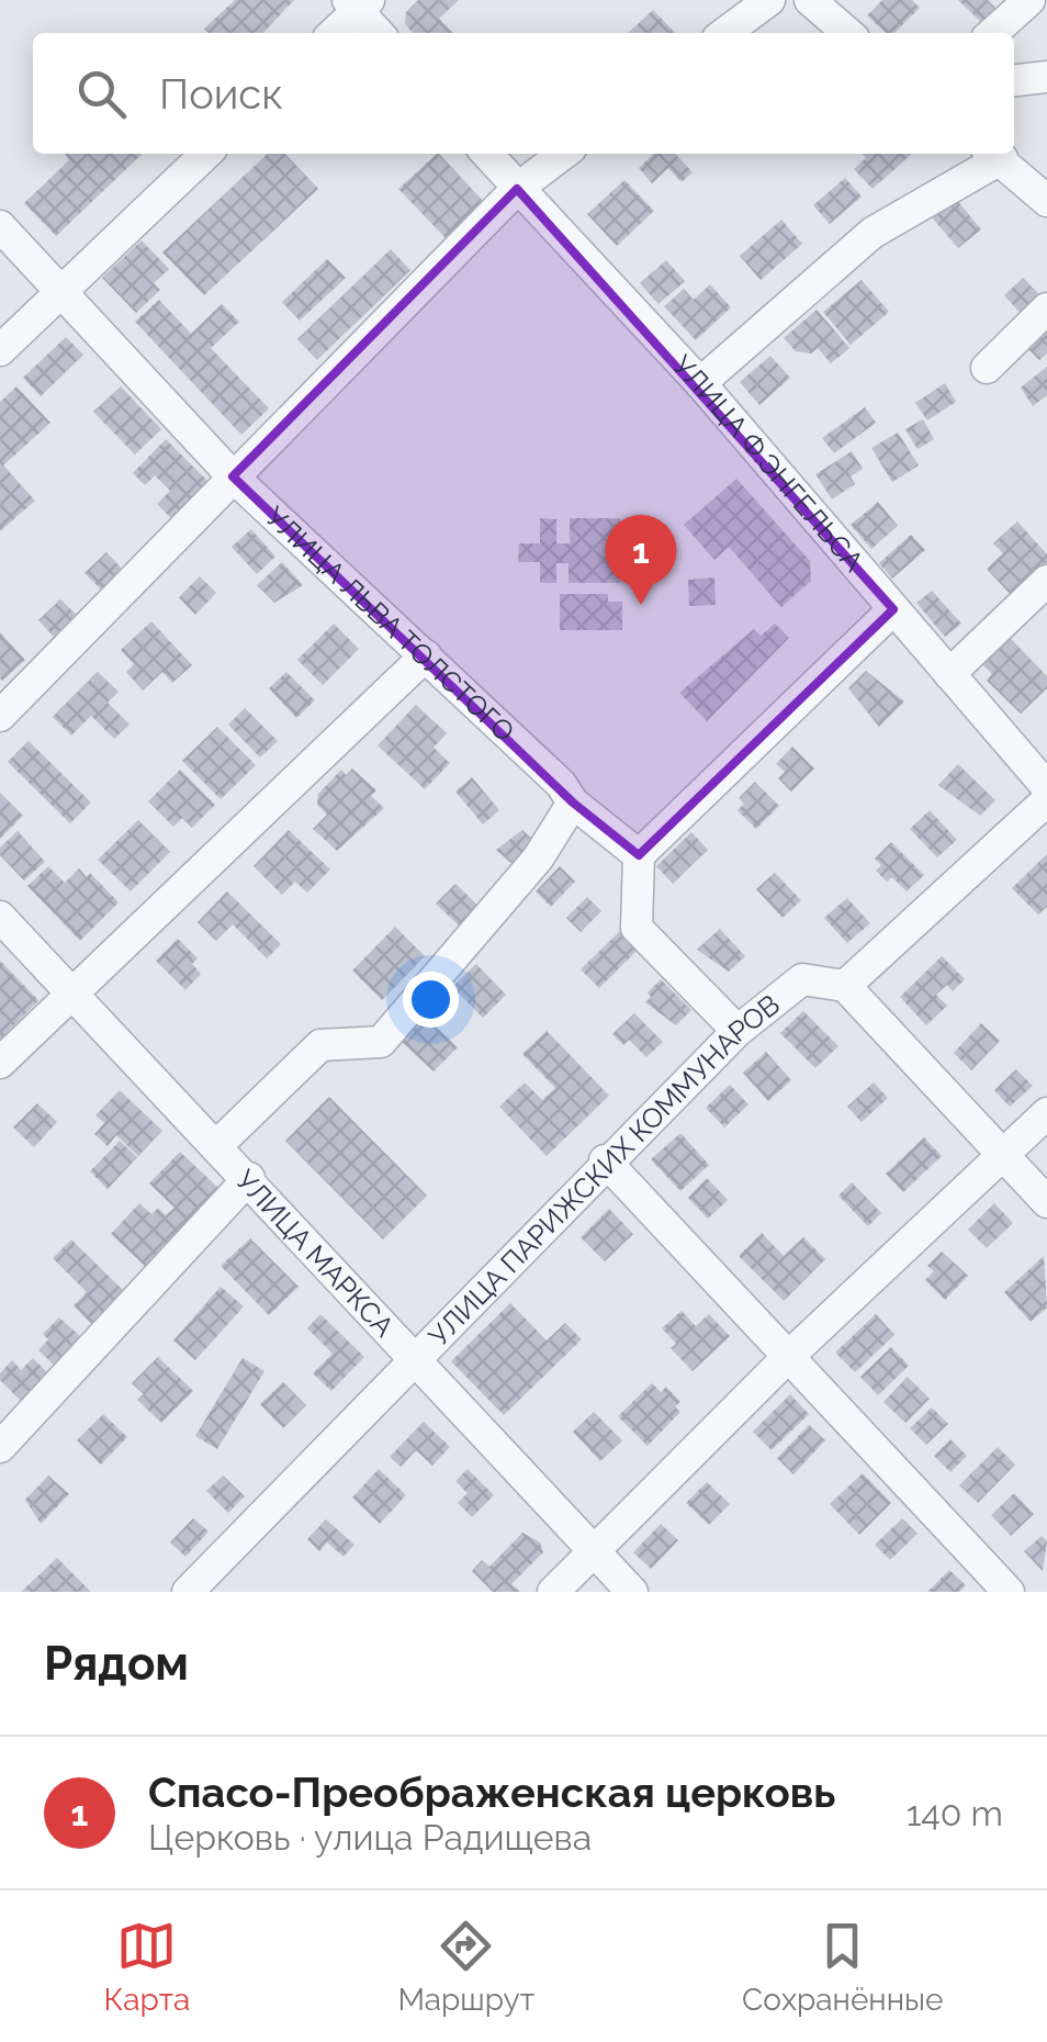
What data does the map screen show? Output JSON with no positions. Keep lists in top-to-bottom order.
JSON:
{
  "streets": {
    "street": [
      "УЛИЦА Ф.ЭНГЕЛЬСА",
      "УЛИЦА ЛЬВА ТОЛСТОГО",
      "УЛИЦА ПАРИЖСКИХ КОММУНАРОВ",
      "УЛИЦА МАРКСА"
    ]
  },
  "crossings": [
    ["УЛИЦА ПАРИЖСКИХ КОММУНАРОВ", "УЛИЦА МАРКСА"]
  ],
  "page": {
    "search": "Поиск",
    "pins": "1",
    "heading": "Рядом",
    "list": [
      {
        "mark": "1",
        "name": "Спасо-Преображенская церковь",
        "note": "Церковь · улица Радищева",
        "value": "140 m"
      }
    ],
    "nav": ["Карта", "Маршрут", "Сохранённые"]
  }
}
